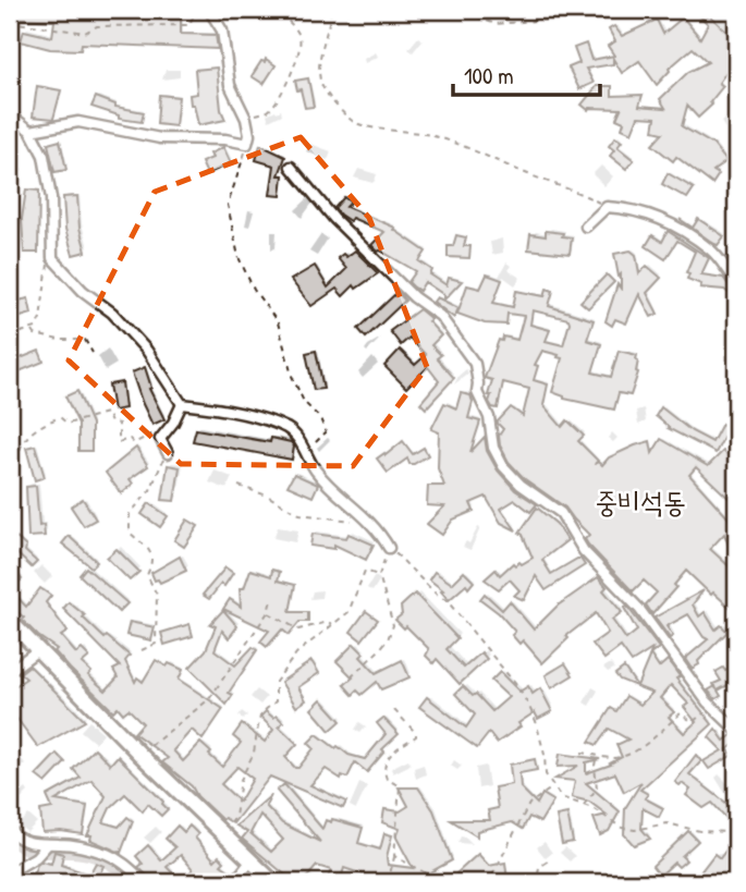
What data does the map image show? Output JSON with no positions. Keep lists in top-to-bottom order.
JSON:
{
  "districts": ["중비석동"],
  "scale_bar": "100 m"
}
